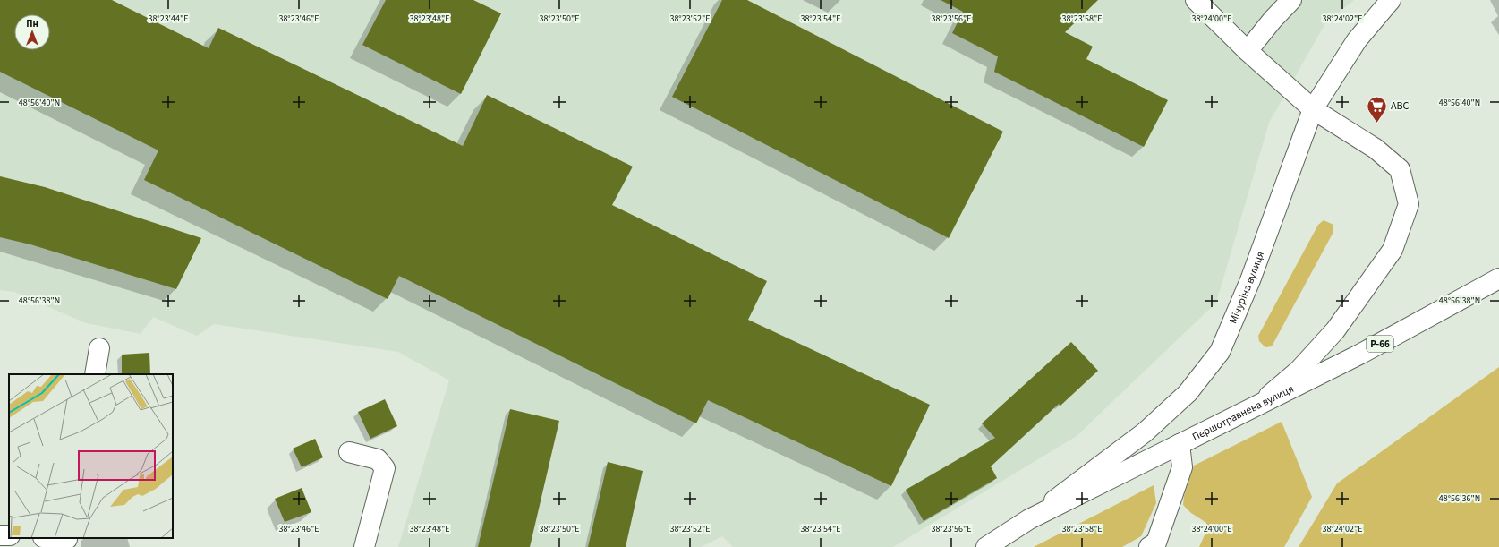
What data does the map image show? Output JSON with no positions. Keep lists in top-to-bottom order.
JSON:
{
  "streets": {
    "street": ["Мічуріна вулиця", "Р-66", "Першотравнева вулиця"]
  },
  "crossings": [
    ["Мічуріна вулиця", "Першотравнева вулиця"]
  ],
  "places": {
    "supermarket": ["ABC"]
  },
  "north": "top",
  "coordinates": [
    "38°23'44\"E",
    "38°23'46\"E",
    "38°23'48\"E",
    "38°23'50\"E",
    "38°23'52\"E",
    "38°23'54\"E",
    "38°23'56\"E",
    "38°23'58\"E",
    "38°24'00\"E",
    "38°24'02\"E",
    "48°56'40\"N",
    "48°56'38\"N",
    "48°56'36\"N"
  ]
}
